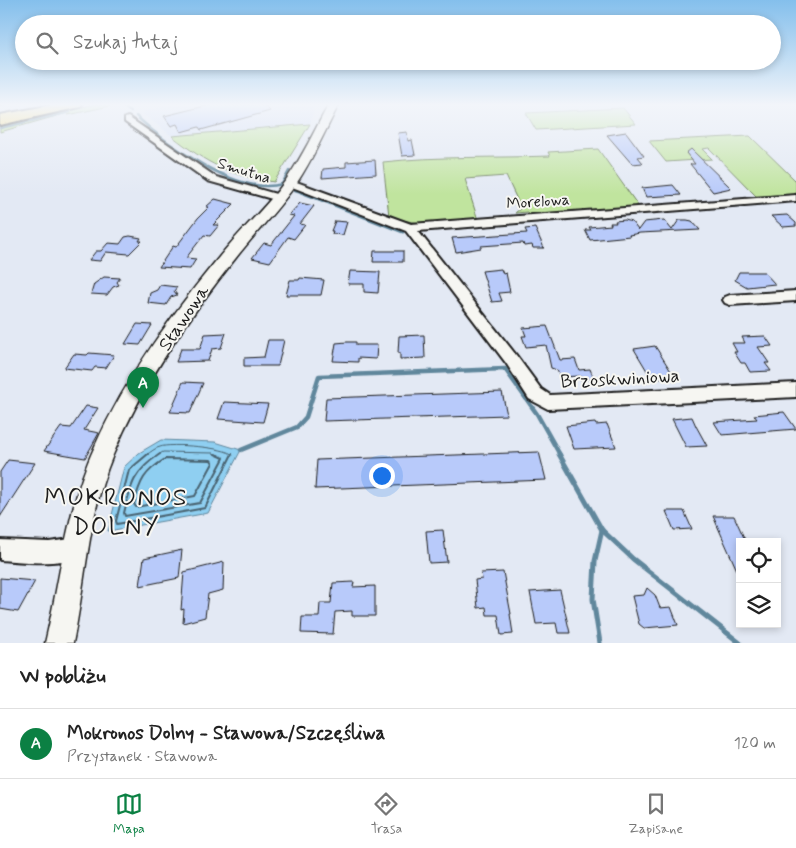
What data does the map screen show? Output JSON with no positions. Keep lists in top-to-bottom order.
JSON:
{
  "streets": {
    "street": [
      "Smutna",
      "Morelowa",
      "Stawowa",
      "Brzoskwiniowa"
    ]
  },
  "crossings": [
    ["Smutna", "Stawowa"],
    ["Morelowa", "Stawowa"],
    ["Morelowa", "Brzoskwiniowa"]
  ],
  "districts": ["MOKRONOS DOLNY"],
  "page": {
    "search": "Szukaj tutaj",
    "pins": "A",
    "heading": "W pobliżu",
    "list": [
      {
        "mark": "A",
        "name": "Mokronos Dolny - Stawowa/Szczęśliwa",
        "note": "Przystanek · Stawowa",
        "value": "120 m"
      }
    ],
    "nav": ["Mapa", "Trasa", "Zapisane"]
  }
}
